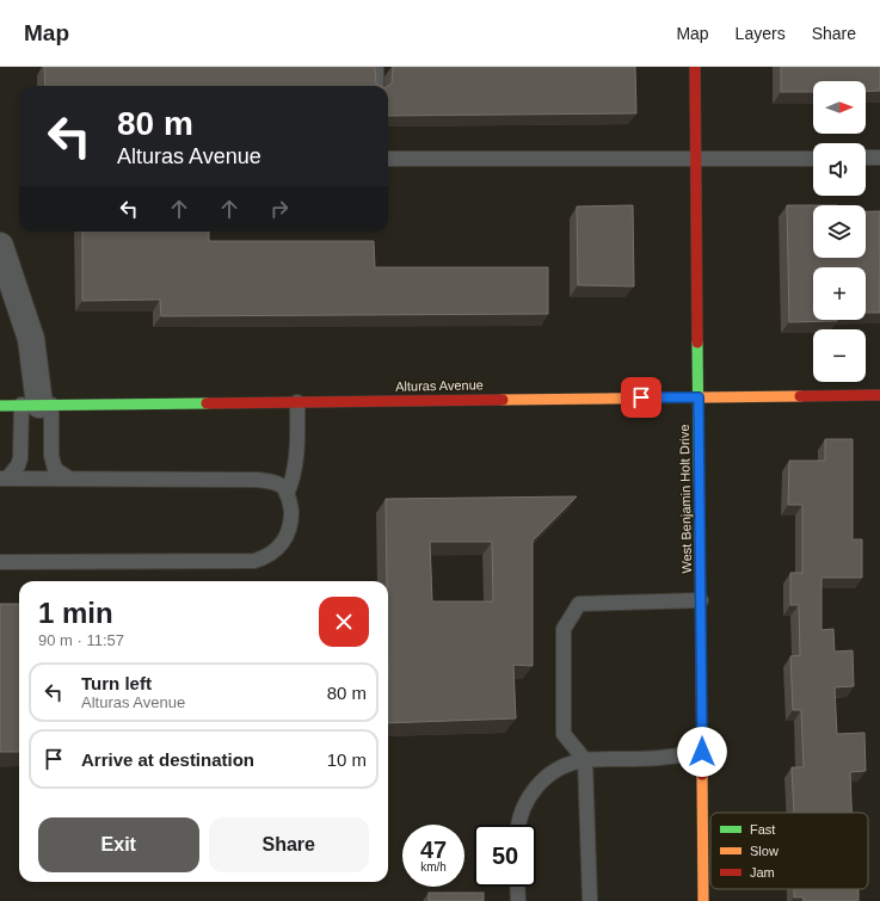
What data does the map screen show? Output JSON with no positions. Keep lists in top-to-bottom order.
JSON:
{
  "streets": {
    "street": ["Alturas Avenue", "West Benjamin Holt Drive"]
  },
  "crossings": [
    ["Alturas Avenue", "West Benjamin Holt Drive"]
  ],
  "legend": ["Fast", "Slow", "Jam"],
  "north": "right",
  "page": {
    "header": "Map",
    "nav": ["Map", "Layers", "Share"],
    "map_buttons": ["+", "−"],
    "turn": ["80 m", "Alturas Avenue"],
    "heading": ["1 min", "90 m · 11:57"],
    "list": [
      {
        "name": "Turn left",
        "note": "Alturas Avenue",
        "value": "80 m"
      },
      {
        "name": "Arrive at destination",
        "value": "10 m"
      }
    ],
    "buttons": ["Exit", "Share"],
    "speed": "47 km/h",
    "limit": "50"
  }
}
